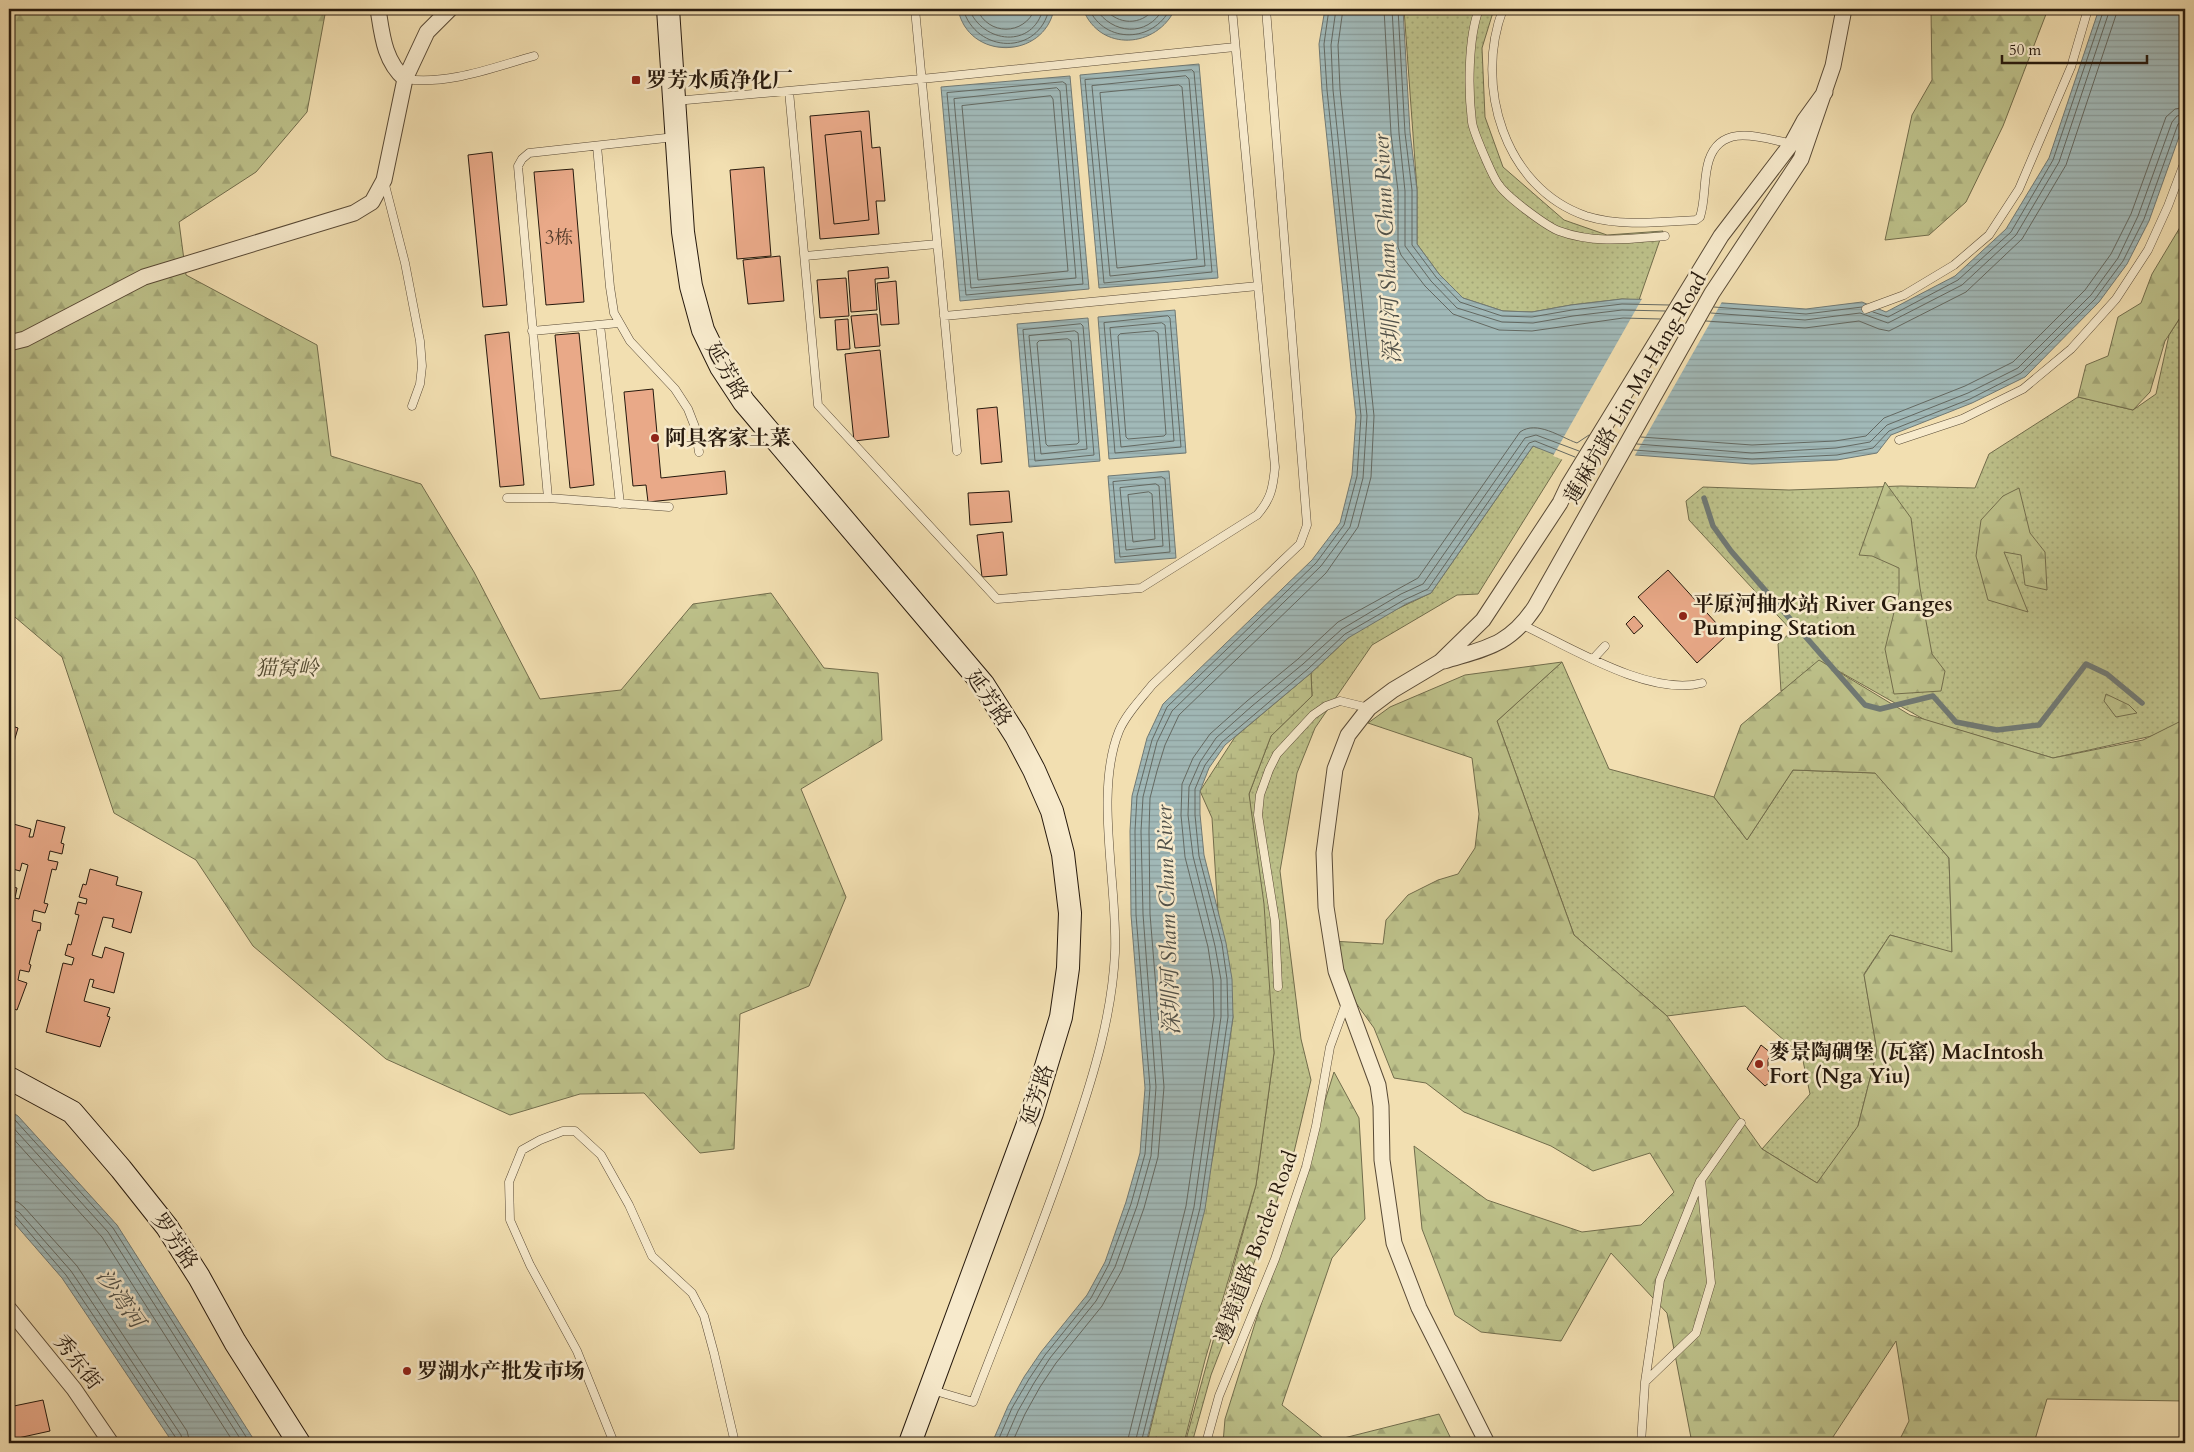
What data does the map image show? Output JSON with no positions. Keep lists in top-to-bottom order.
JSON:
{
  "streets": {
    "main road": ["延芳路", "罗芳路"],
    "street": ["蓮麻坑路 Lin Ma Hang Road", "秀东街"],
    "lane": ["邊境道路 Border Road"]
  },
  "crossings": [
    ["蓮麻坑路 Lin Ma Hang Road", "邊境道路 Border Road"]
  ],
  "water": ["深圳河 Sham Chun River", "沙湾河"],
  "parks": ["猫窝岭"],
  "places": {
    "transit": ["罗芳水质净化厂"],
    "other": [
      "阿具客家土菜",
      "平原河抽水站 River Ganges Pumping Station",
      "麥景陶碉堡 (瓦窰) MacIntosh Fort (Nga Yiu)",
      "罗湖水产批发市场"
    ]
  },
  "house_numbers": ["3栋"],
  "scale_bar": "50 m"
}
